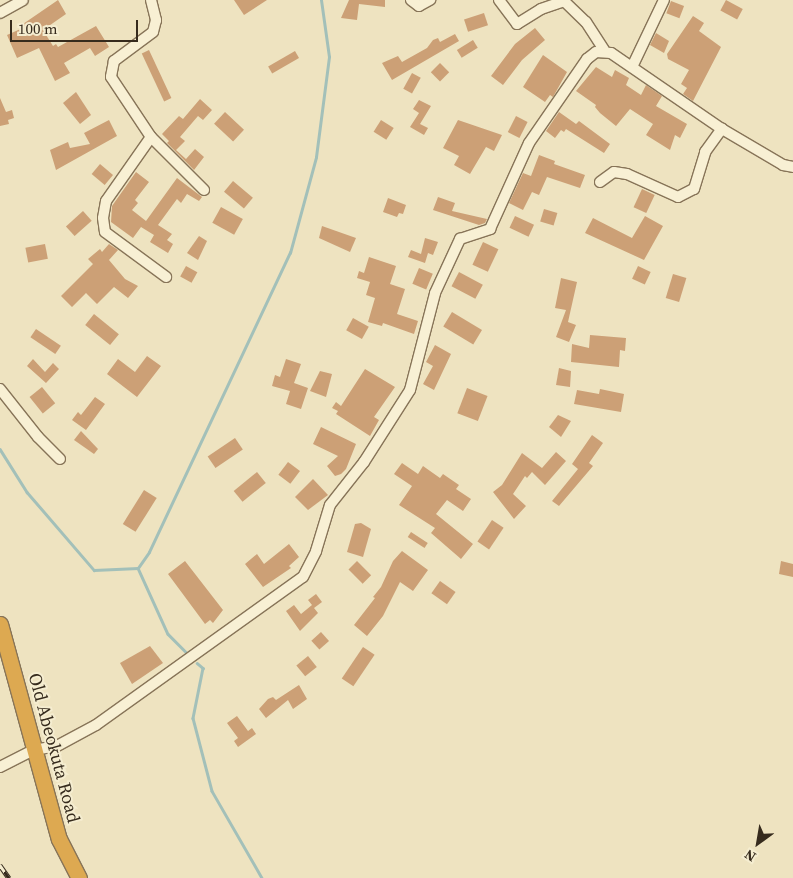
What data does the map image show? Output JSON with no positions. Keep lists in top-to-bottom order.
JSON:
{
  "streets": {
    "highway": ["Old Abeokuta Road"]
  },
  "scale_bar": "100 m",
  "north": "bottom left"
}
